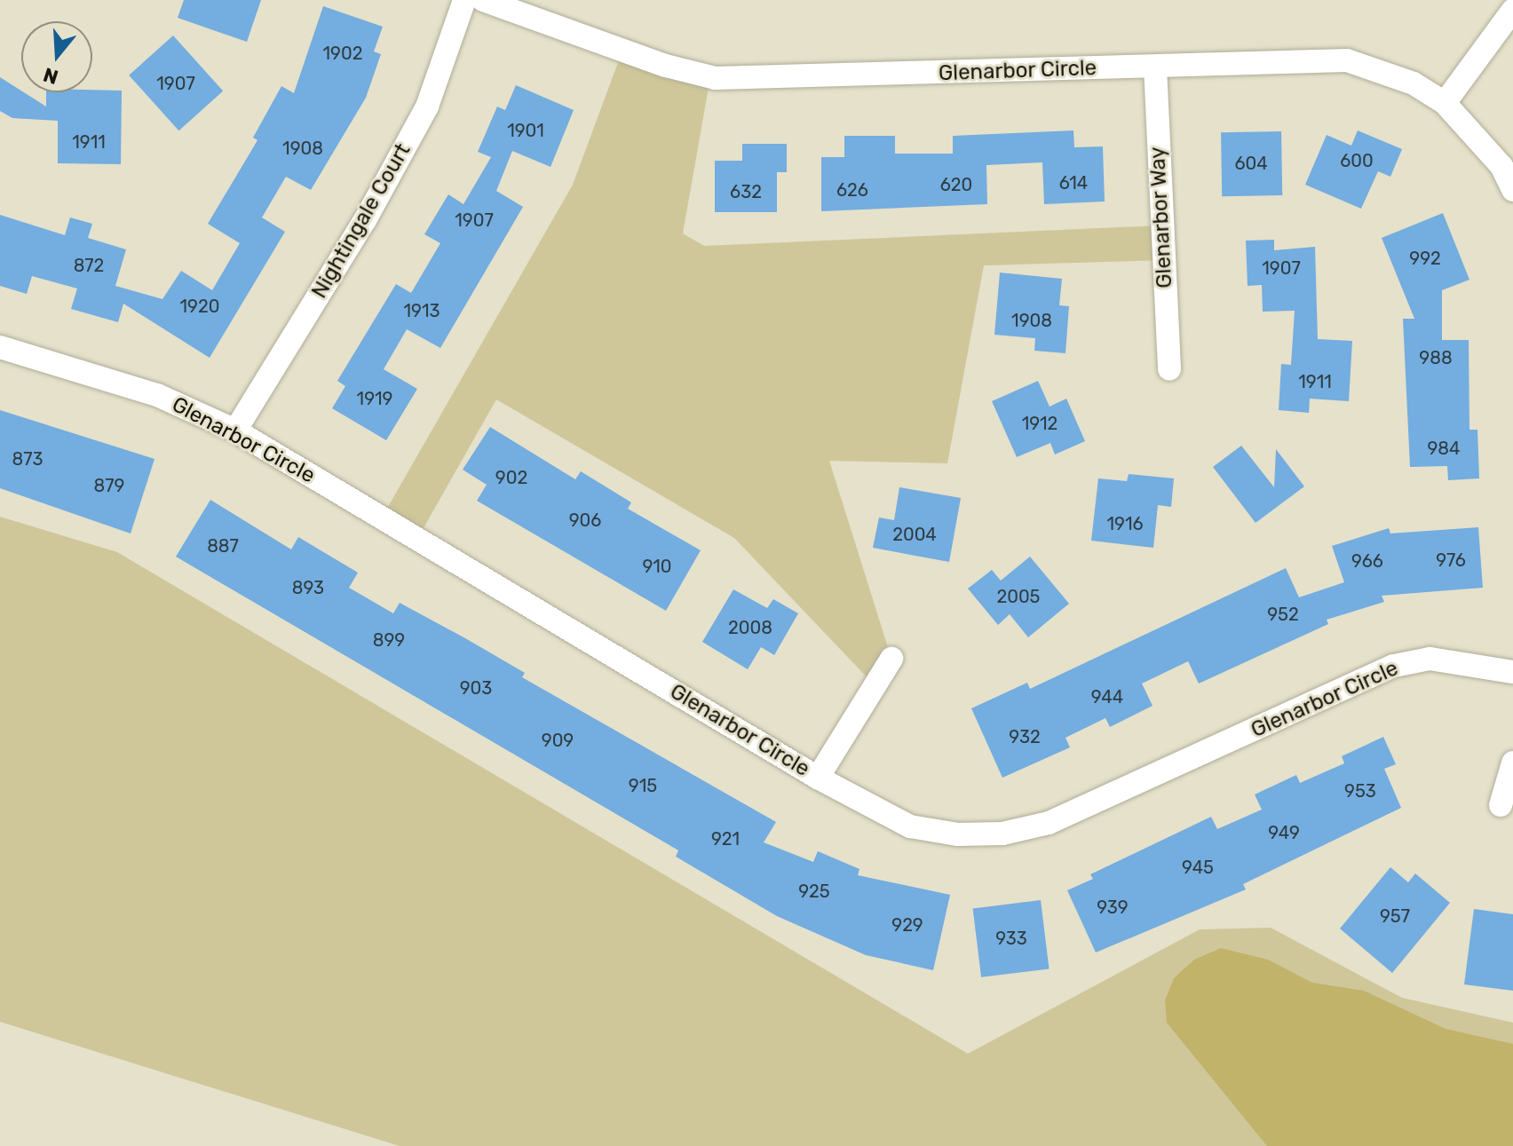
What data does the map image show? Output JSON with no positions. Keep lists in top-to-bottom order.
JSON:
{
  "streets": {
    "street": ["Glenarbor Circle", "Glenarbor Way", "Nightingale Court"]
  },
  "crossings": [
    ["Glenarbor Circle", "Glenarbor Way"],
    ["Glenarbor Circle", "Nightingale Court"]
  ],
  "house_numbers": [
    "1902",
    "1907",
    "1901",
    "1911",
    "1908",
    "600",
    "604",
    "614",
    "620",
    "626",
    "632",
    "1907",
    "992",
    "872",
    "1907",
    "1920",
    "1913",
    "1908",
    "988",
    "1911",
    "1919",
    "1912",
    "984",
    "873",
    "902",
    "879",
    "906",
    "1916",
    "2004",
    "887",
    "976",
    "966",
    "910",
    "893",
    "2005",
    "952",
    "2008",
    "899",
    "903",
    "944",
    "932",
    "909",
    "915",
    "953",
    "949",
    "921",
    "945",
    "925",
    "939",
    "957",
    "929",
    "933"
  ],
  "north": "bottom"
}
